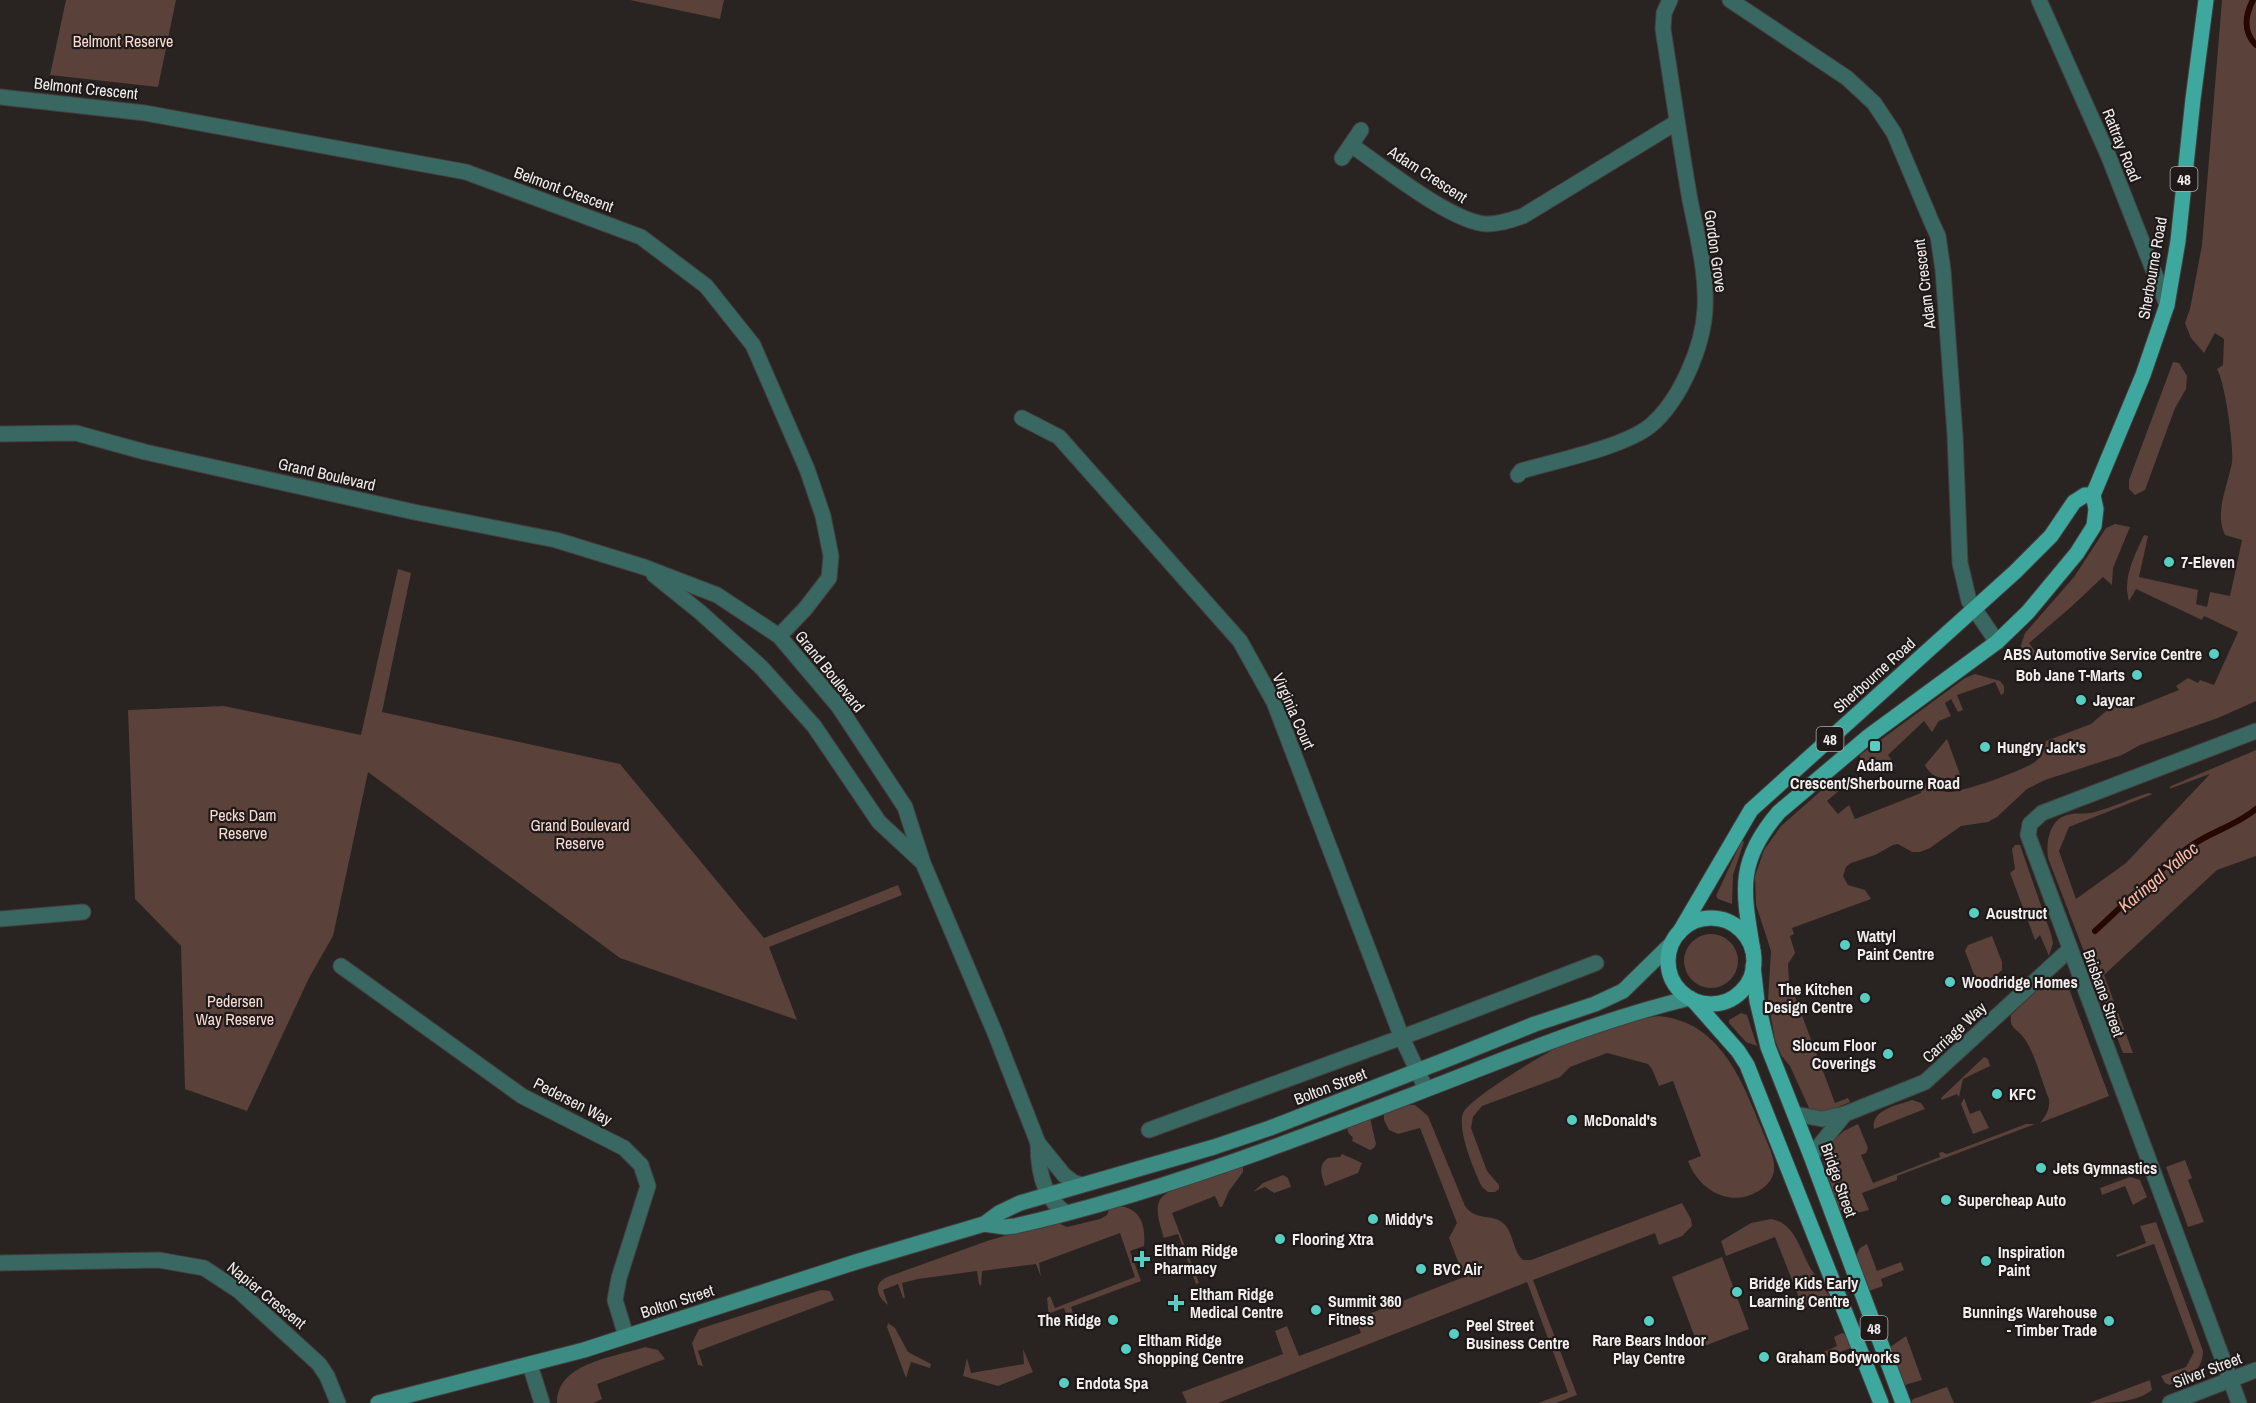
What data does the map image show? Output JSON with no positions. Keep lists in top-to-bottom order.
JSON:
{
  "streets": {
    "main road": [
      "48",
      "Sherbourne Road",
      "Bolton Street",
      "Bridge Street"
    ],
    "street": [
      "Belmont Crescent",
      "Rattray Road",
      "Adam Crescent",
      "Gordon Grove",
      "Grand Boulevard",
      "Virginia Court",
      "Brisbane Street",
      "Carriage Way",
      "Pedersen Way",
      "Napier Crescent",
      "Silver Street"
    ]
  },
  "crossings": [
    ["Belmont Crescent", "Grand Boulevard"],
    ["Rattray Road", "Sherbourne Road"],
    ["Adam Crescent", "Gordon Grove"],
    ["Adam Crescent", "Sherbourne Road"],
    ["48", "Sherbourne Road"],
    ["48", "Bolton Street"],
    ["48", "Bridge Street"],
    ["Sherbourne Road", "Bolton Street"],
    ["Sherbourne Road", "Bridge Street"],
    ["Grand Boulevard", "Bolton Street"],
    ["Virginia Court", "Bolton Street"],
    ["Brisbane Street", "Carriage Way"],
    ["Brisbane Street", "Silver Street"],
    ["Carriage Way", "Bridge Street"],
    ["Bolton Street", "Pedersen Way"],
    ["Bolton Street", "Bridge Street"]
  ],
  "water": ["Karingal Yalloc"],
  "parks": [
    "Belmont Reserve",
    "Pecks Dam Reserve",
    "Grand Boulevard Reserve",
    "Pedersen Way Reserve"
  ],
  "places": {
    "other": [
      "7-Eleven",
      "ABS Automotive Service Centre",
      "Bob Jane T-Marts",
      "Jaycar",
      "Hungry Jack's",
      "Acustruct",
      "Wattyl Paint Centre",
      "Woodridge Homes",
      "The Kitchen Design Centre",
      "Slocum Floor Coverings",
      "KFC",
      "McDonald's",
      "Jets Gymnastics",
      "Supercheap Auto",
      "Middy's",
      "Flooring Xtra",
      "Inspiration Paint",
      "BVC Air",
      "Bridge Kids Early Learning Centre",
      "Summit 360 Fitness",
      "The Ridge",
      "Rare Bears Indoor Play Centre",
      "Bunnings Warehouse - Timber Trade",
      "Peel Street Business Centre",
      "Eltham Ridge Shopping Centre",
      "Graham Bodyworks",
      "Endota Spa"
    ],
    "transit": ["Adam Crescent/Sherbourne Road"],
    "health": ["Eltham Ridge Pharmacy", "Eltham Ridge Medical Centre"]
  }
}
